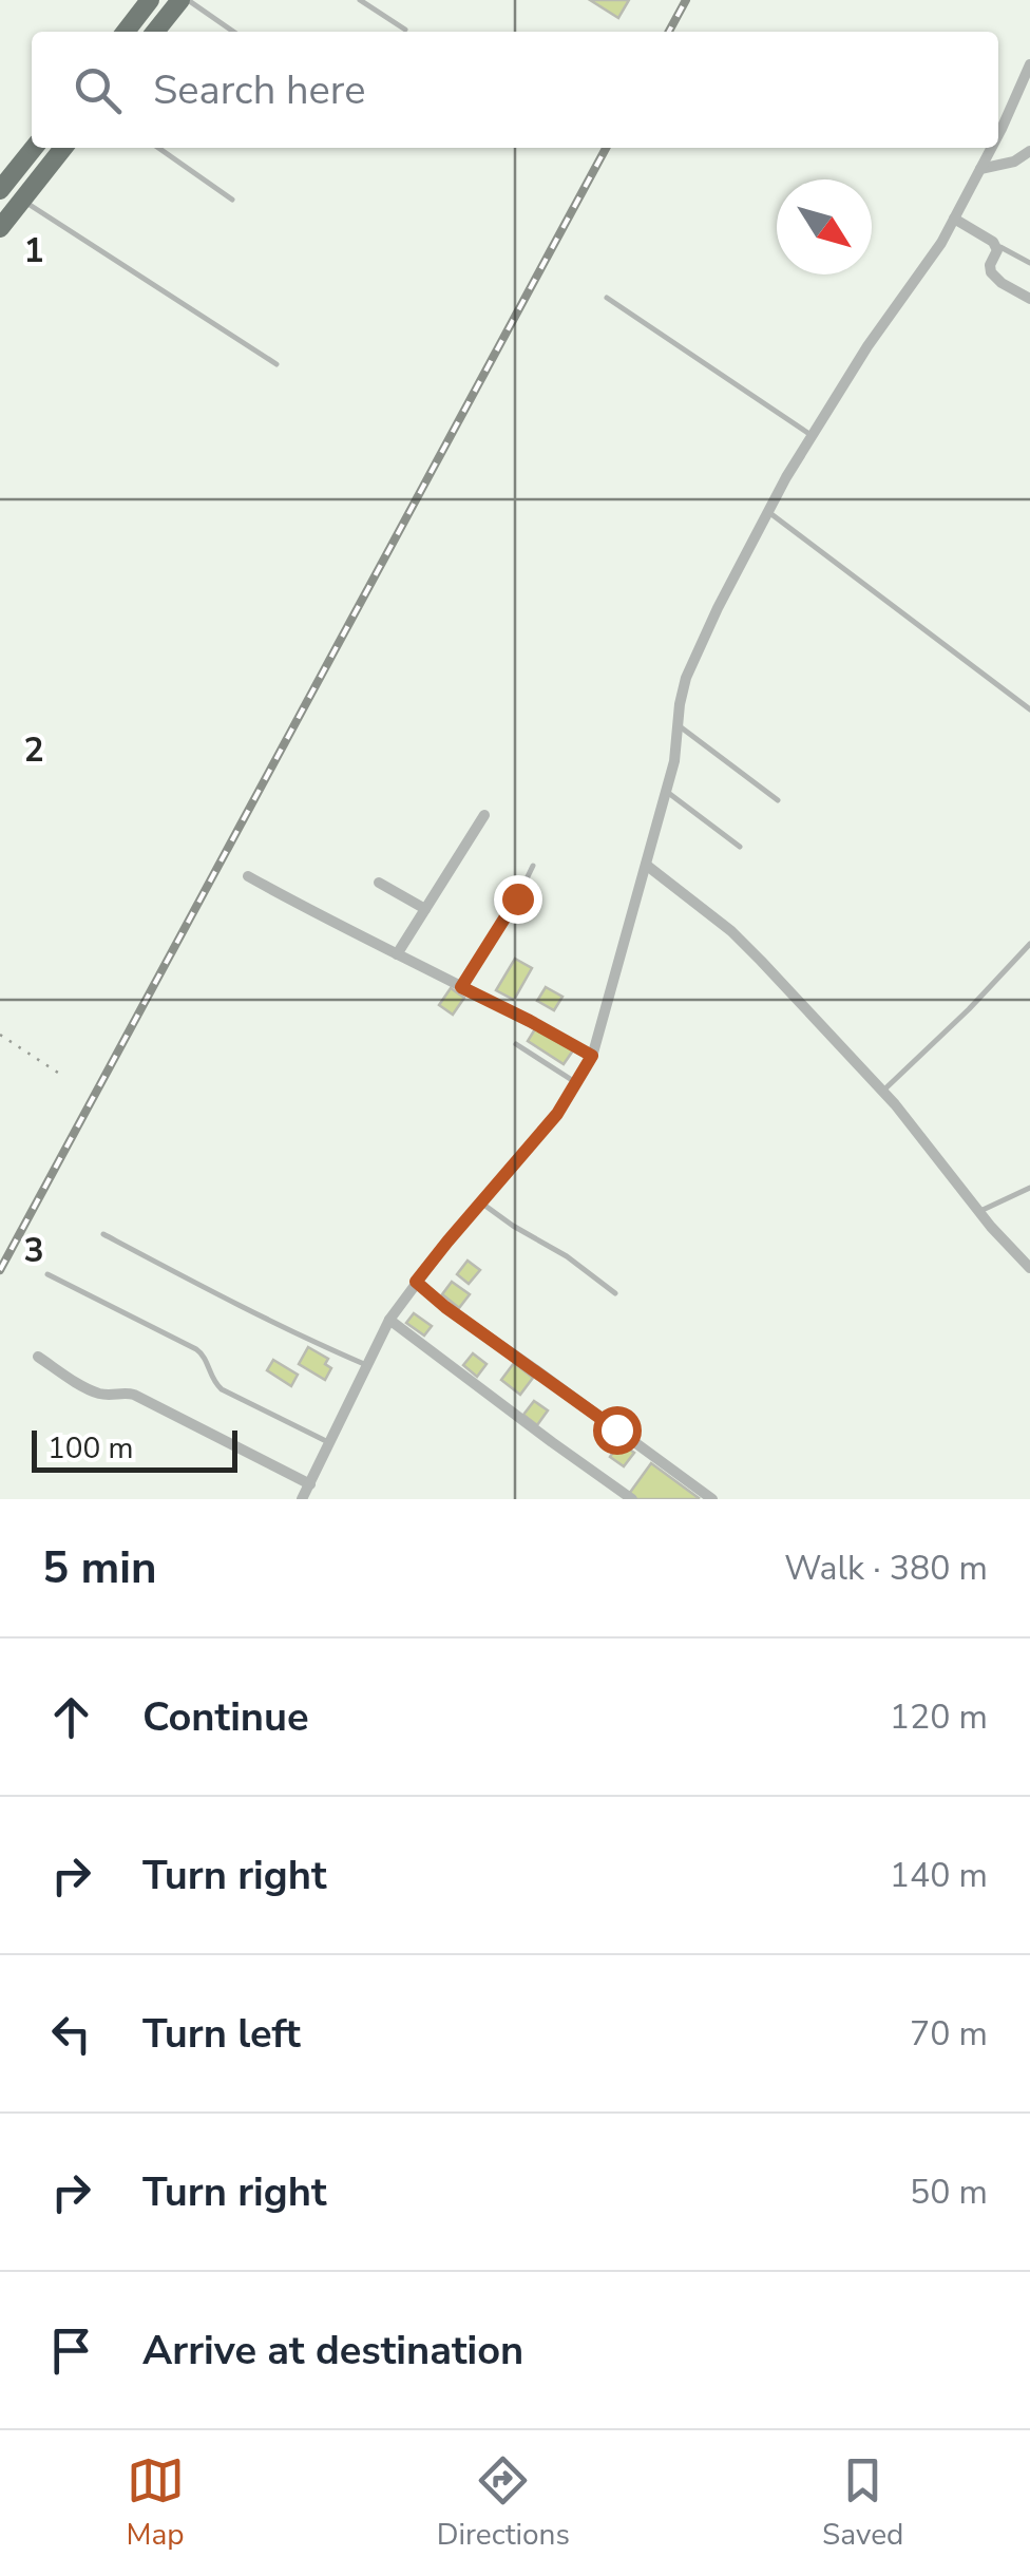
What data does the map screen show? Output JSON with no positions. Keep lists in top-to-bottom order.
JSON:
{
  "scale_bar": "100 m",
  "north": "bottom right",
  "page": {
    "search": "Search here",
    "scale": "100 m",
    "heading": ["5 min", "Walk · 380 m"],
    "list": [
      ["Continue", "120 m"],
      ["Turn right", "140 m"],
      ["Turn left", "70 m"],
      ["Turn right", "50 m"],
      "Arrive at destination"
    ],
    "nav": ["Map", "Directions", "Saved"]
  },
  "grid": {
    "rows": ["1", "2", "3"]
  }
}
